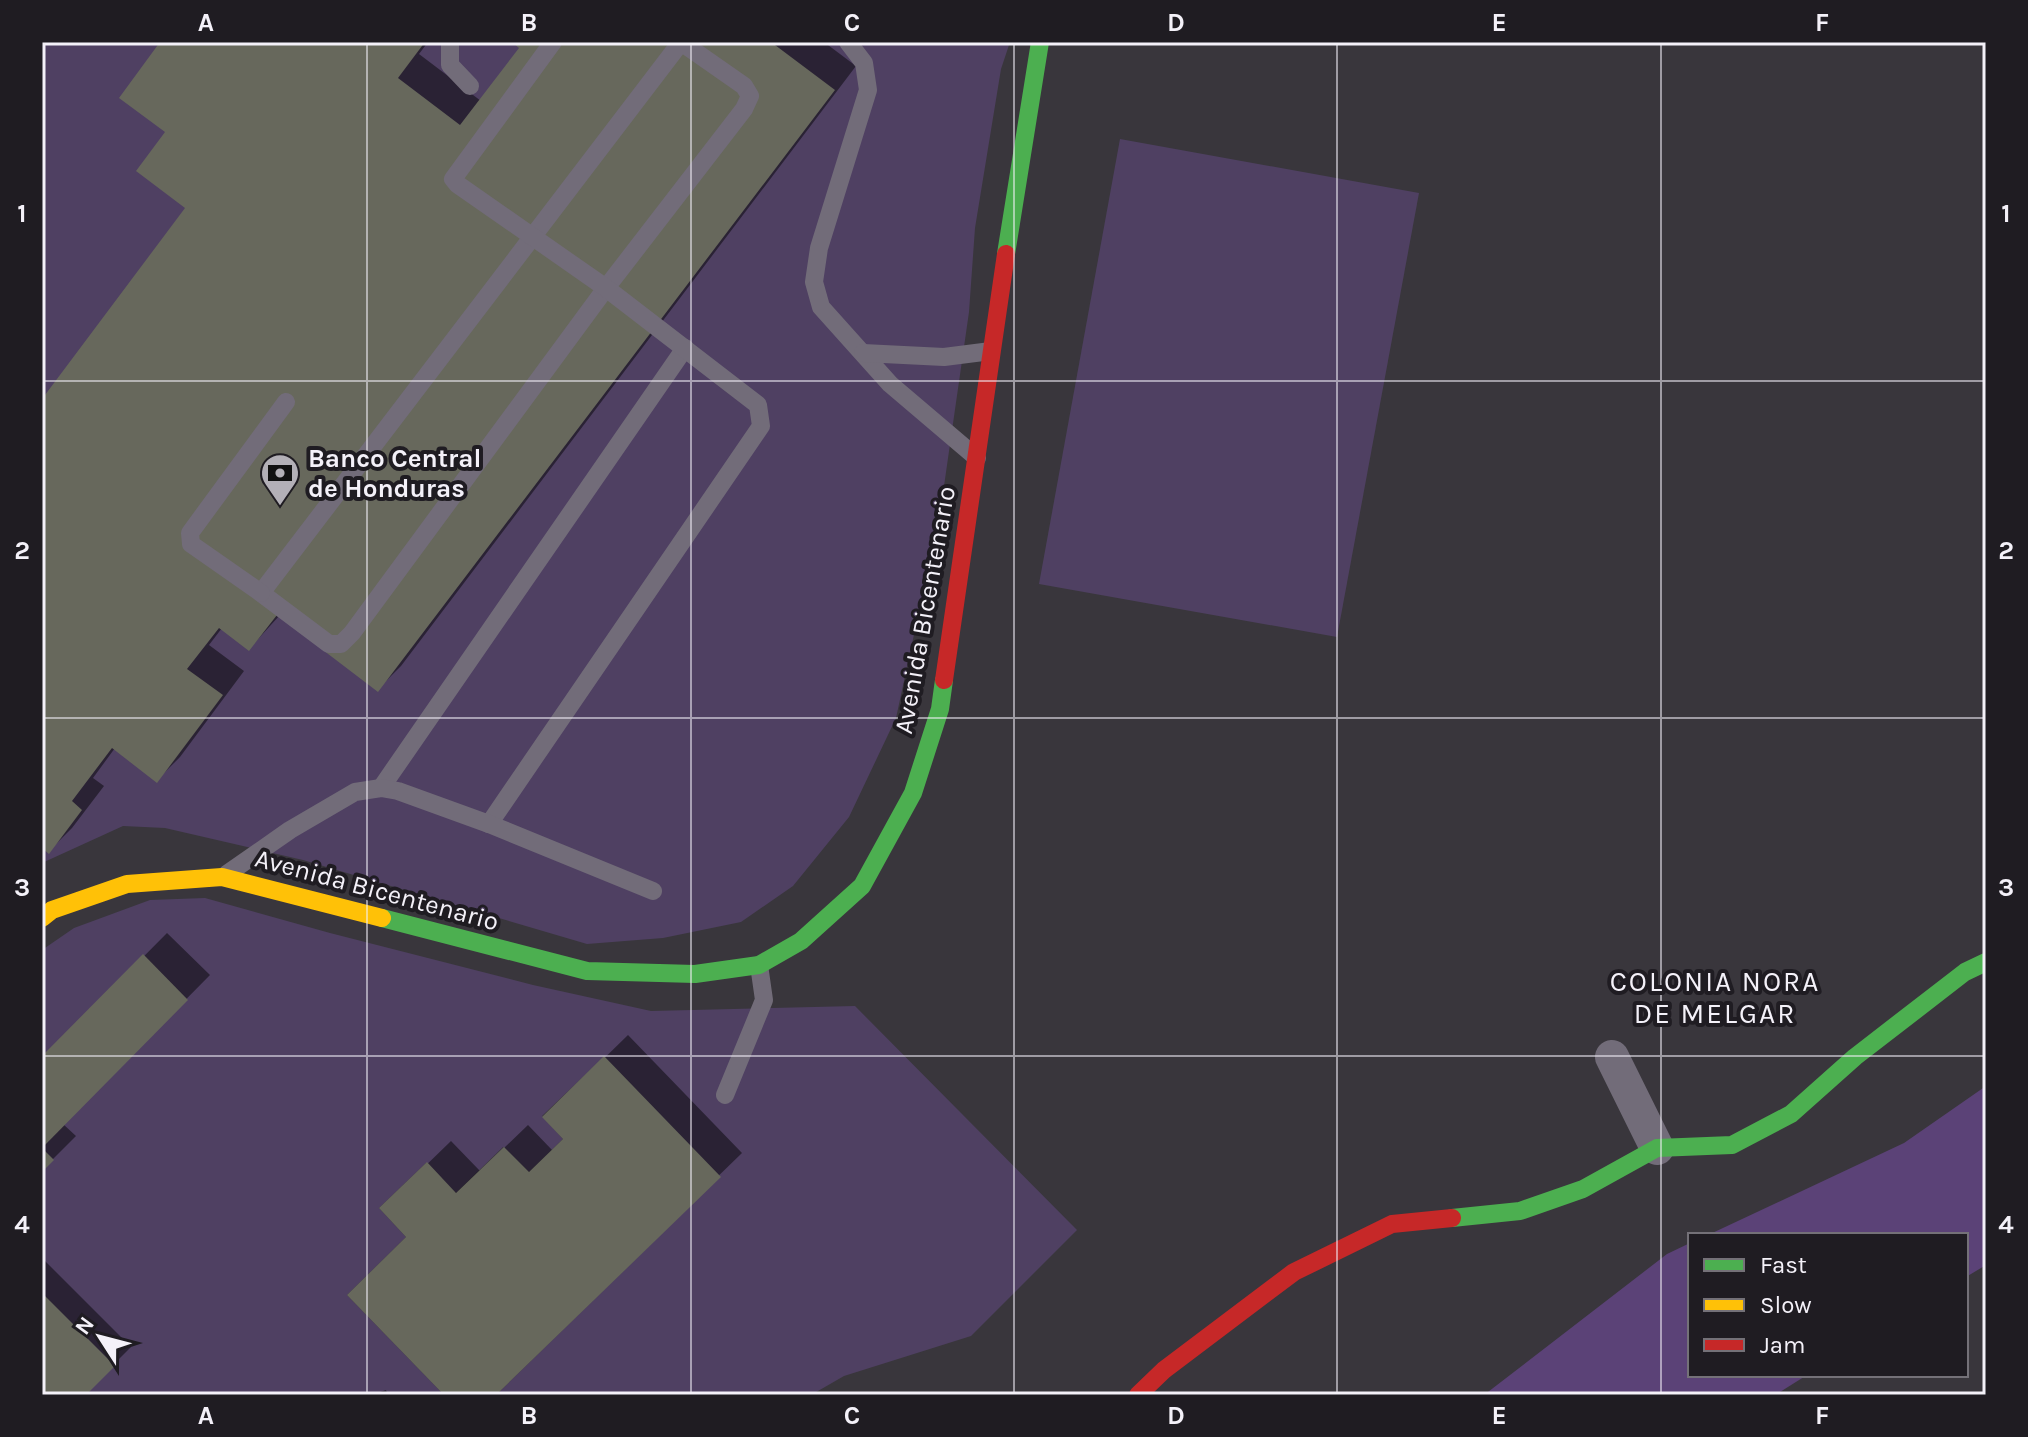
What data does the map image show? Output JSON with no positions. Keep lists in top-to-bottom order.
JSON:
{
  "streets": {
    "street": ["Avenida Bicentenario"]
  },
  "districts": ["COLONIA NORA DE MELGAR"],
  "places": {
    "bank": ["Banco Central de Honduras"]
  },
  "legend": ["Fast", "Slow", "Jam"],
  "north": "top left",
  "grid": {
    "columns": [
      "A",
      "B",
      "C",
      "D",
      "E",
      "F"
    ],
    "rows": [
      "1",
      "2",
      "3",
      "4"
    ]
  }
}
